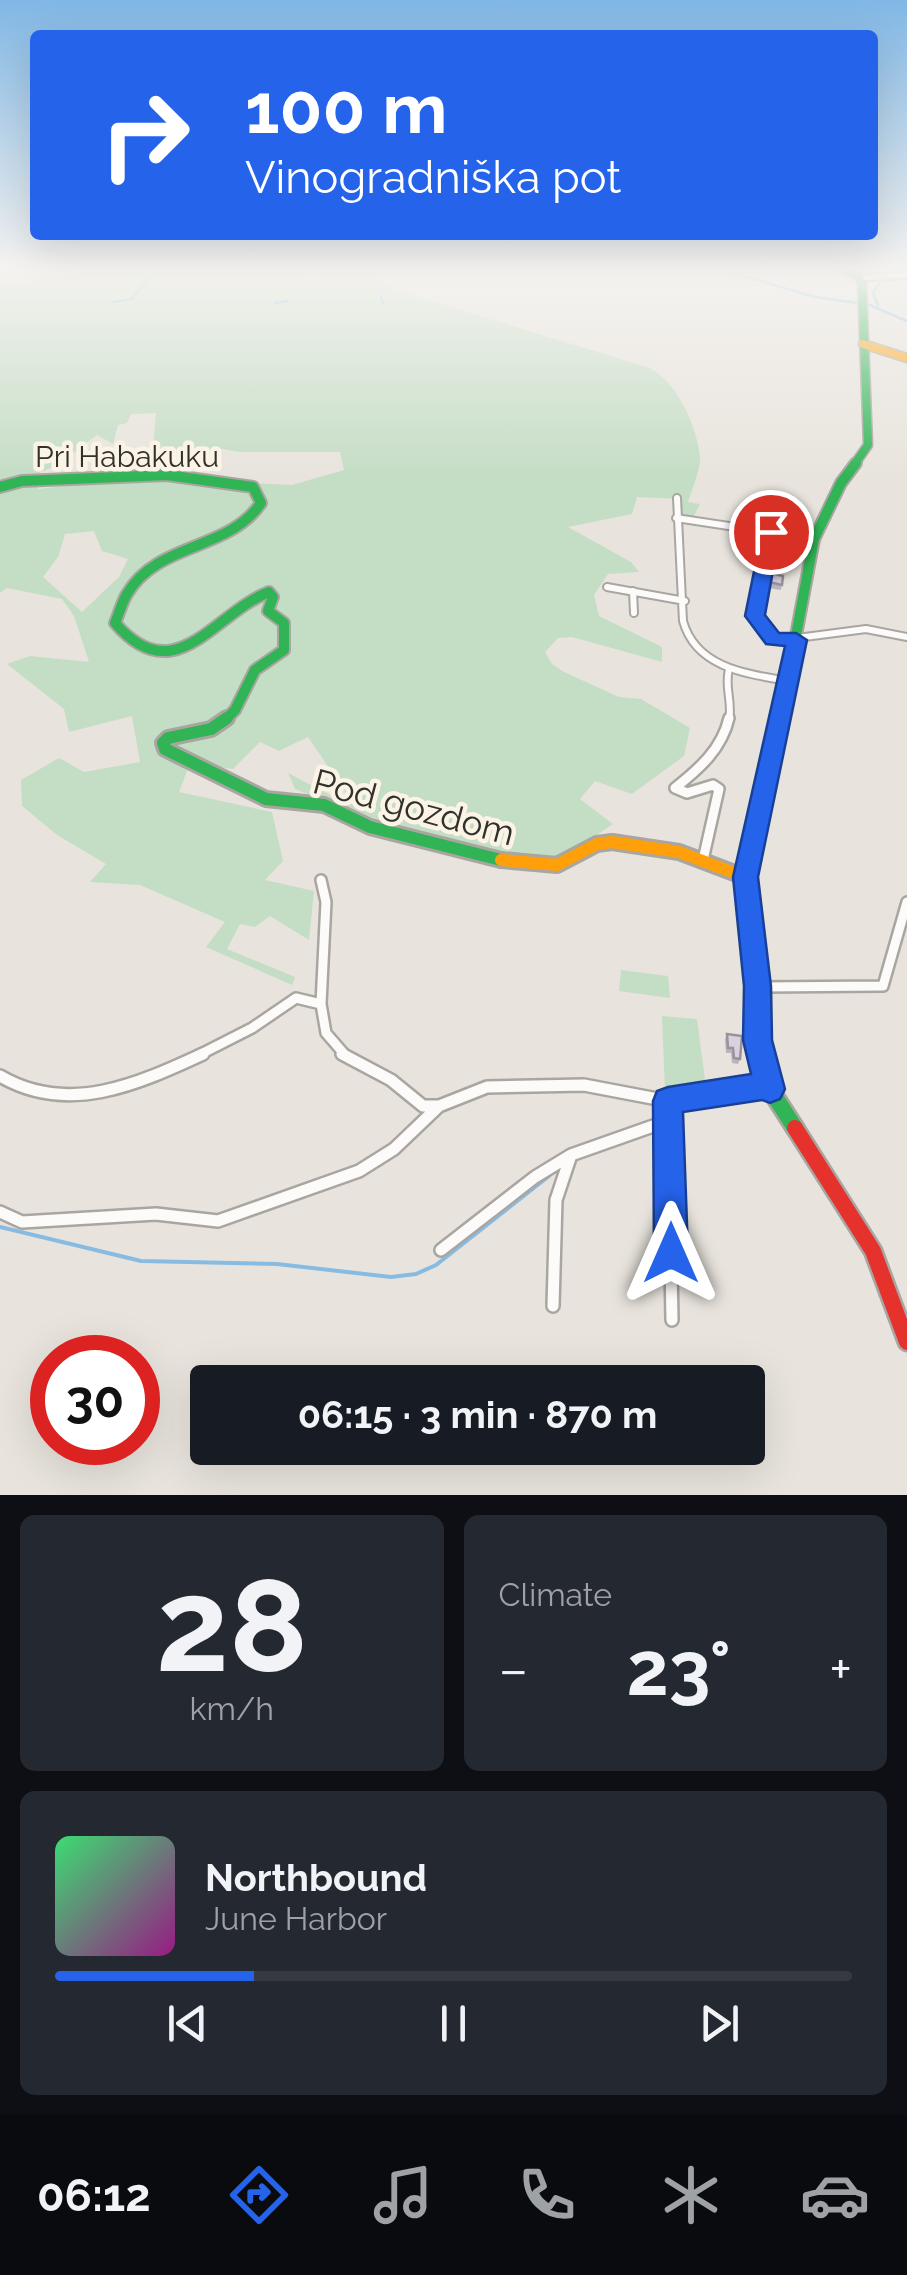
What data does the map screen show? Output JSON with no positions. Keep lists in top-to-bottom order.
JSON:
{
  "streets": {
    "street": ["Pri Habakuku", "Pod gozdom"]
  },
  "crossings": [
    ["Pri Habakuku", "Pod gozdom"]
  ],
  "page": {
    "turn": ["100 m", "Vinogradniška pot"],
    "limit": "30",
    "trip": "06:15 · 3 min · 870 m",
    "tile": [
      ["28", "km/h"],
      "Climate"
    ],
    "heat": ["−", "23°", "+"],
    "song": ["Northbound", "June Harbor"],
    "tabs": "06:12"
  }
}
